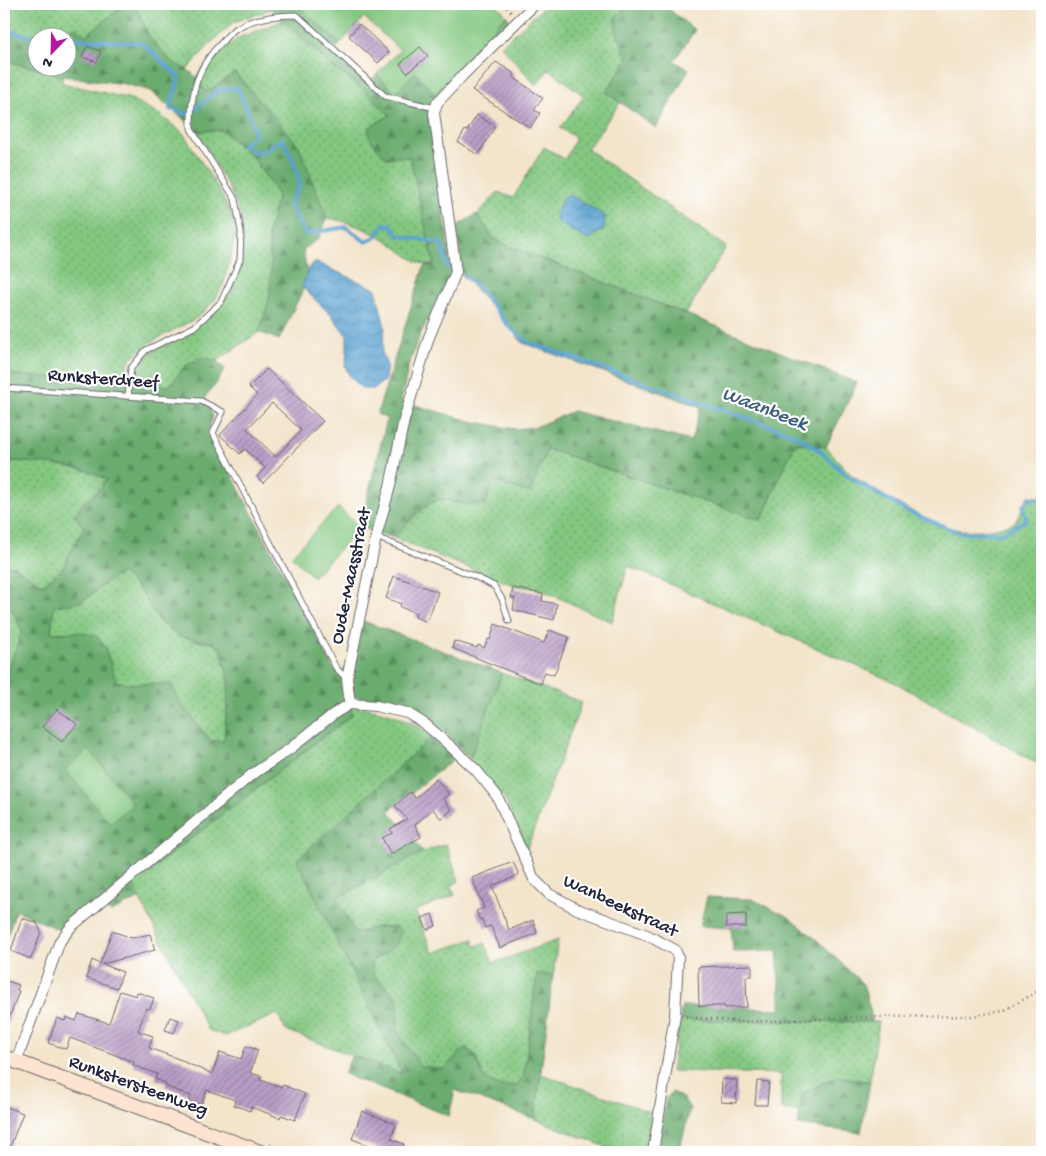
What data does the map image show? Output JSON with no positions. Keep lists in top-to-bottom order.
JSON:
{
  "streets": {
    "street": ["Oude-Maasstraat", "Wanbeekstraat", "Runkstersteenweg"],
    "lane": ["Runksterdreef"]
  },
  "crossings": [
    ["Runksterdreef", "Oude-Maasstraat"],
    ["Oude-Maasstraat", "Wanbeekstraat"]
  ],
  "water": ["Waanbeek"],
  "north": "bottom left"
}
